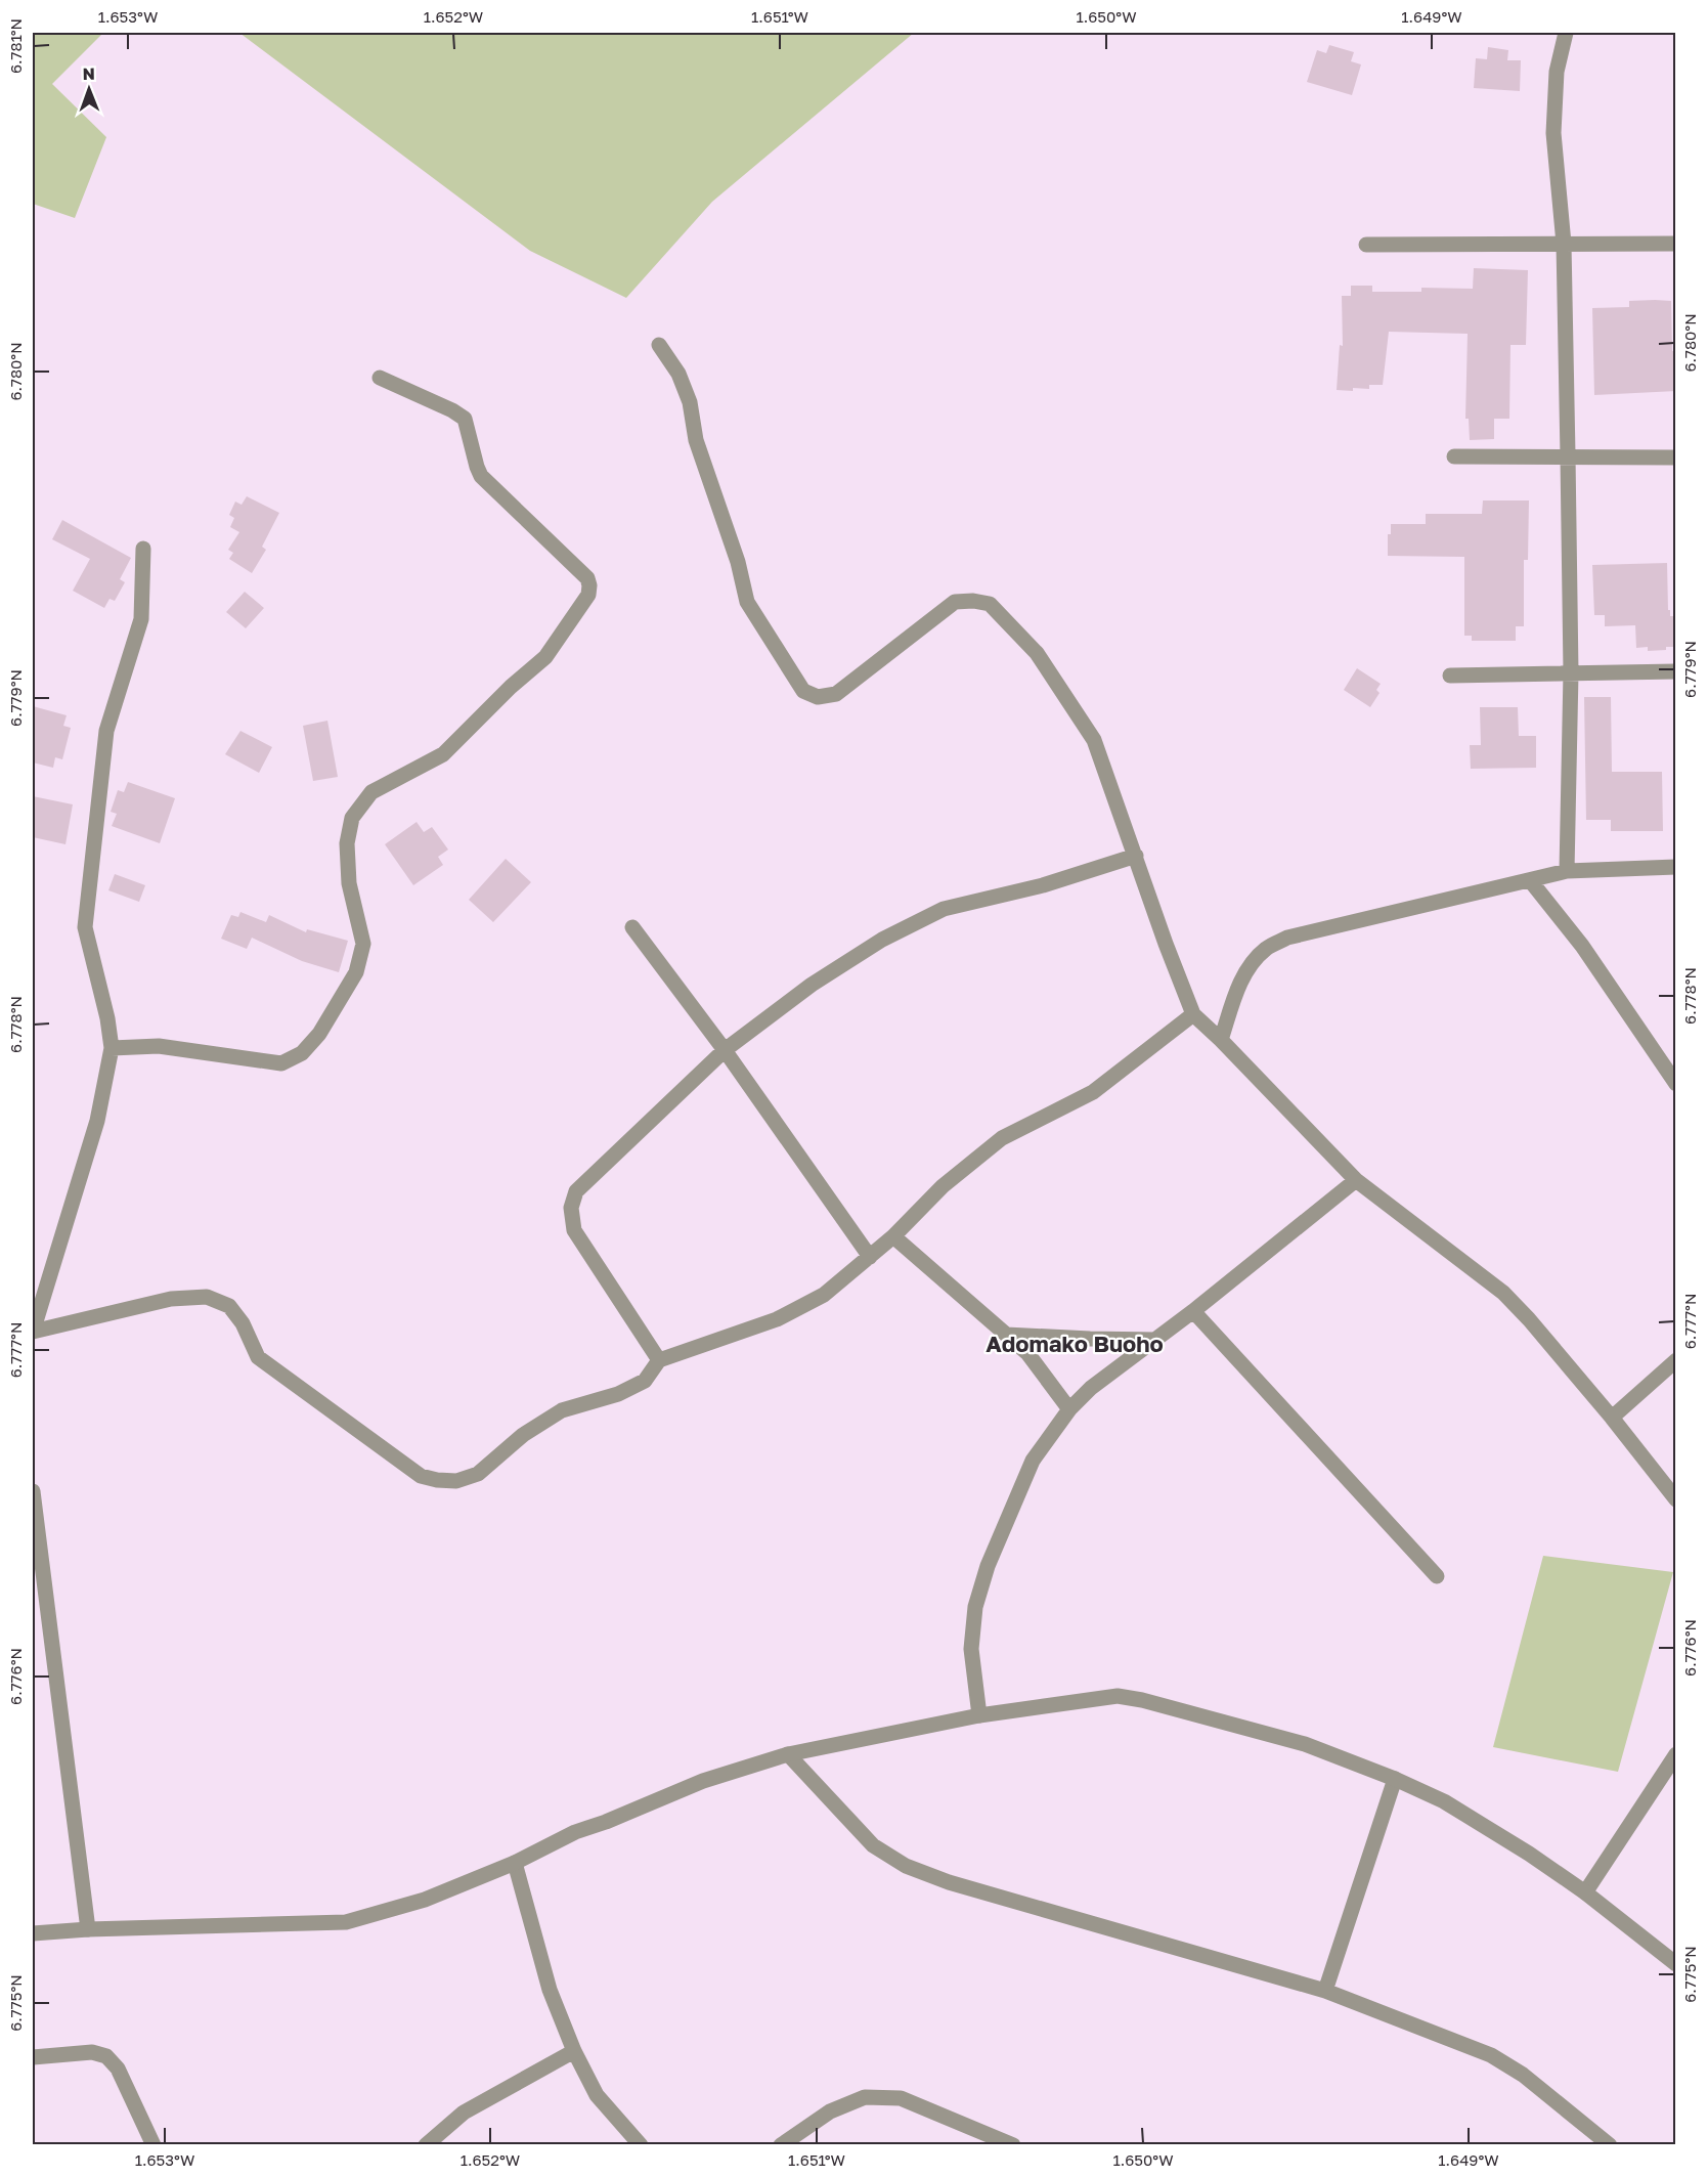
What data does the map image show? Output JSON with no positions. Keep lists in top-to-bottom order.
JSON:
{
  "districts": ["Adomako Buoho"],
  "north": "top",
  "coordinates": [
    "1.653°W",
    "1.652°W",
    "1.651°W",
    "1.650°W",
    "1.649°W",
    "6.781°N",
    "6.780°N",
    "6.779°N",
    "6.778°N",
    "6.777°N",
    "6.776°N",
    "6.775°N"
  ]
}
